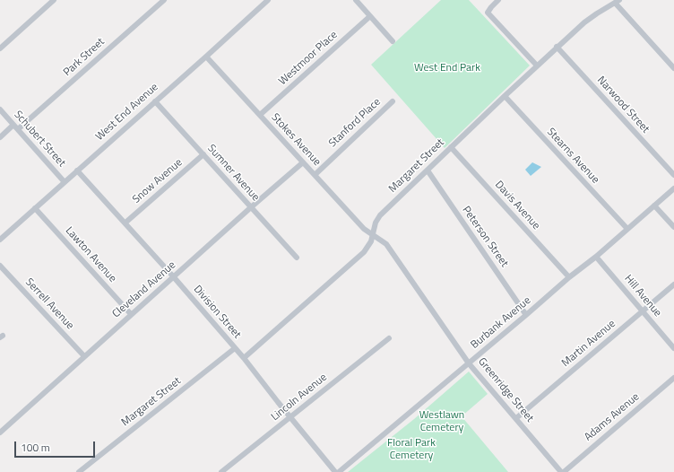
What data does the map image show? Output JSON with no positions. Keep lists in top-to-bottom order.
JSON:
{
  "streets": {
    "street": [
      "Park Street",
      "Westmoor Place",
      "Narwood Street",
      "West End Avenue",
      "Stanford Place",
      "Schubert Street",
      "Stokes Avenue",
      "Stearns Avenue",
      "Margaret Street",
      "Sumner Avenue",
      "Snow Avenue",
      "Davis Avenue",
      "Peterson Street",
      "Lawton Avenue",
      "Cleveland Avenue",
      "Hill Avenue",
      "Serrell Avenue",
      "Division Street",
      "Burbank Avenue",
      "Martin Avenue",
      "Greenridge Street",
      "Lincoln Avenue",
      "Adams Avenue"
    ]
  },
  "crossings": [
    ["Park Street", "Schubert Street"],
    ["Westmoor Place", "Stokes Avenue"],
    ["Narwood Street", "Margaret Street"],
    ["West End Avenue", "Schubert Street"],
    ["West End Avenue", "Stokes Avenue"],
    ["West End Avenue", "Sumner Avenue"],
    ["West End Avenue", "Lawton Avenue"],
    ["West End Avenue", "Division Street"],
    ["Stanford Place", "Stokes Avenue"],
    ["Stokes Avenue", "Margaret Street"],
    ["Stokes Avenue", "Cleveland Avenue"],
    ["Stokes Avenue", "Greenridge Street"],
    ["Stearns Avenue", "Margaret Street"],
    ["Stearns Avenue", "Burbank Avenue"],
    ["Margaret Street", "Davis Avenue"],
    ["Margaret Street", "Peterson Street"],
    ["Margaret Street", "Division Street"],
    ["Margaret Street", "Greenridge Street"],
    ["Sumner Avenue", "Snow Avenue"],
    ["Sumner Avenue", "Cleveland Avenue"],
    ["Snow Avenue", "Division Street"],
    ["Davis Avenue", "Burbank Avenue"],
    ["Peterson Street", "Burbank Avenue"],
    ["Lawton Avenue", "Cleveland Avenue"],
    ["Cleveland Avenue", "Serrell Avenue"],
    ["Cleveland Avenue", "Division Street"],
    ["Hill Avenue", "Burbank Avenue"],
    ["Hill Avenue", "Martin Avenue"],
    ["Division Street", "Lincoln Avenue"],
    ["Burbank Avenue", "Greenridge Street"],
    ["Martin Avenue", "Greenridge Street"],
    ["Greenridge Street", "Adams Avenue"]
  ],
  "parks": ["West End Park", "Westlawn Cemetery", "Floral Park Cemetery"],
  "scale_bar": "100 m"
}
